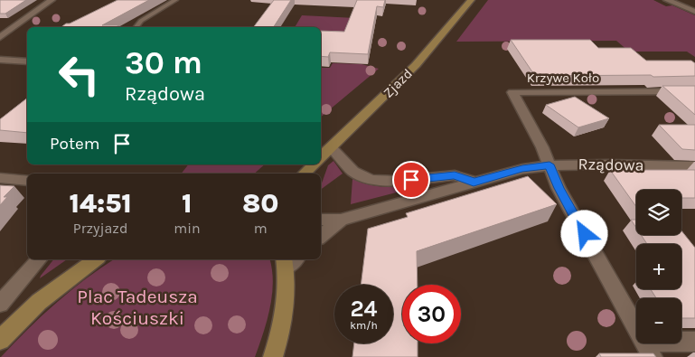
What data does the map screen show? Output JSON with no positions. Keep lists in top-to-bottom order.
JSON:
{
  "streets": {
    "main road": ["Zjazd"],
    "street": ["Krzywe Koło", "Rządowa"]
  },
  "crossings": [
    ["Krzywe Koło", "Rządowa"]
  ],
  "parks": ["Plac Tadeusza Kościuszki"],
  "page": {
    "turn": ["30 m", "Rządowa"],
    "then": "Potem",
    "eta": [
      "14:51",
      "Przyjazd",
      "1",
      "min",
      "80",
      "m"
    ],
    "map_buttons": ["+", "−"],
    "speed": "24 km/h",
    "limit": "30"
  }
}
